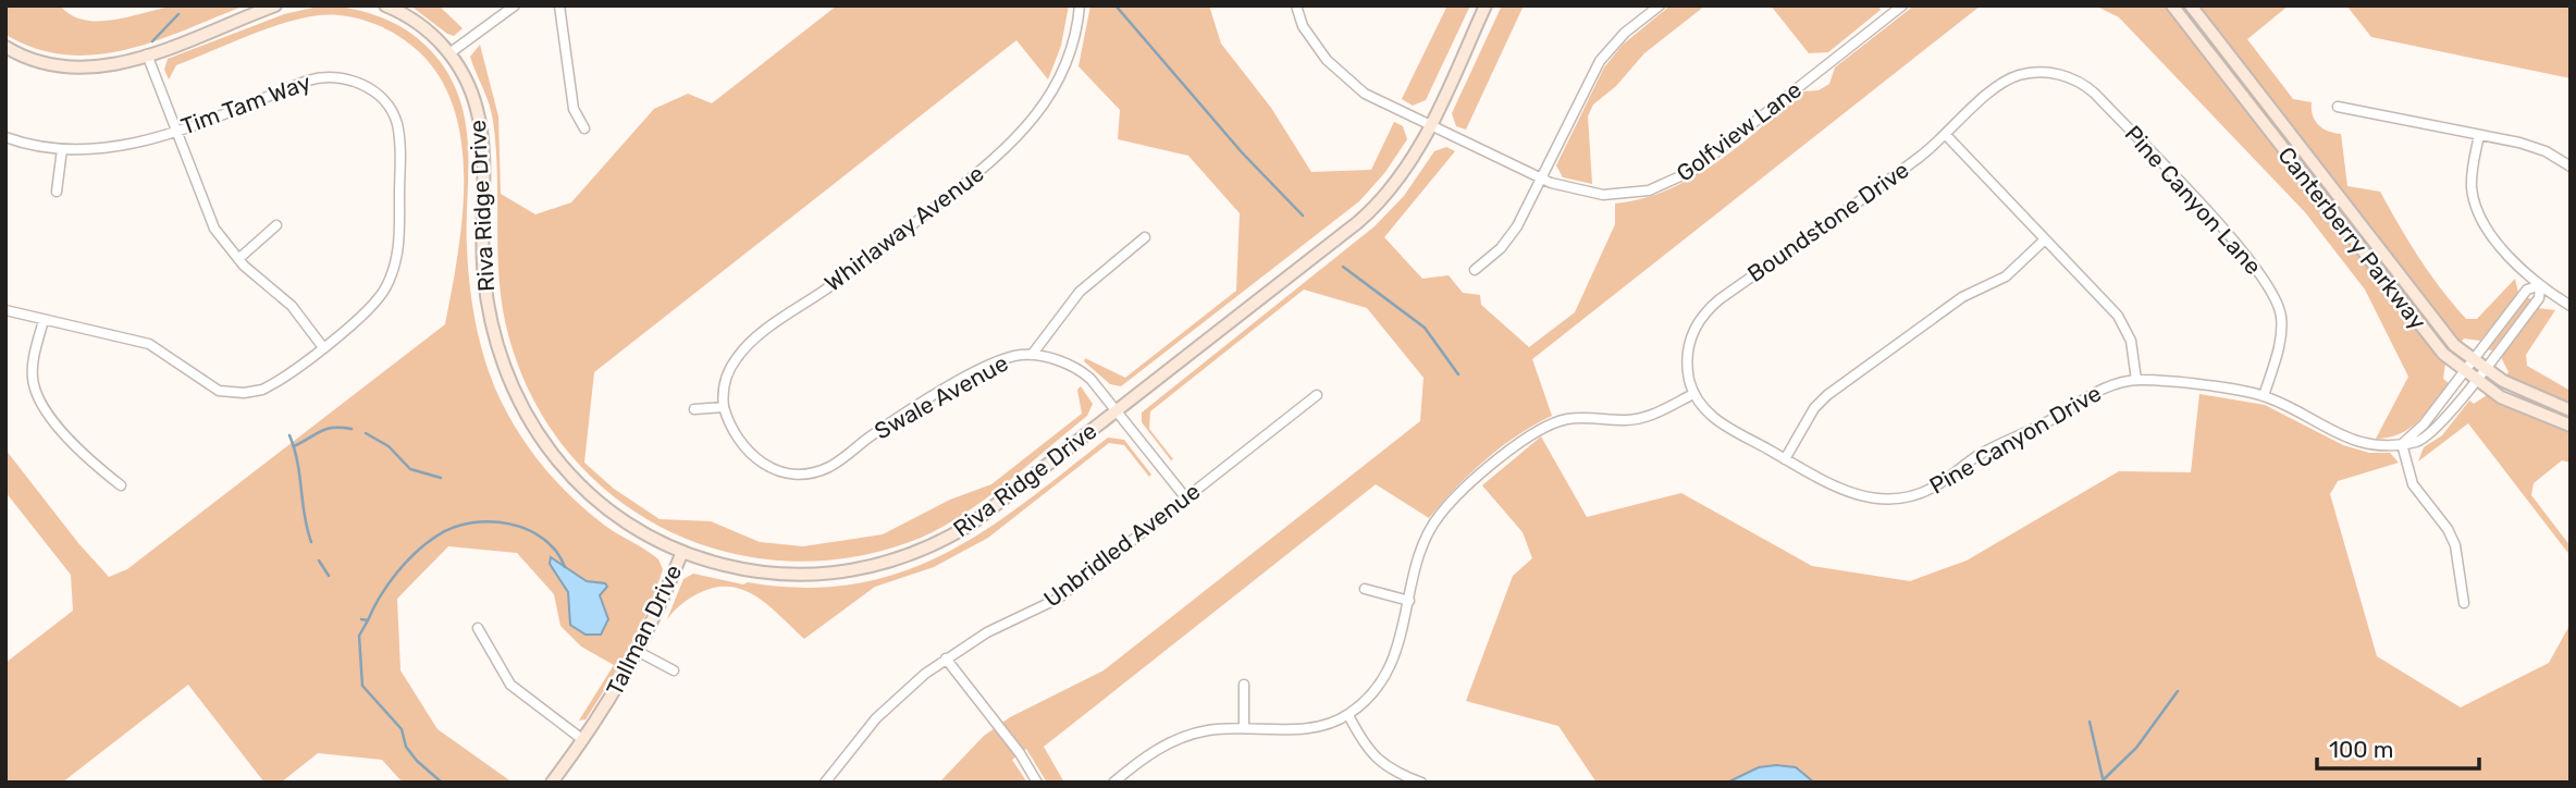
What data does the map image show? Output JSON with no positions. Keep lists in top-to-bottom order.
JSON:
{
  "streets": {
    "street": [
      "Tim Tam Way",
      "Golfview Lane",
      "Pine Canyon Lane",
      "Riva Ridge Drive",
      "Boundstone Drive",
      "Whirlaway Avenue",
      "Canterberry Parkway",
      "Swale Avenue",
      "Pine Canyon Drive",
      "Unbridled Avenue",
      "Tallman Drive"
    ]
  },
  "crossings": [
    ["Golfview Lane", "Riva Ridge Drive"],
    ["Pine Canyon Lane", "Boundstone Drive"],
    ["Pine Canyon Lane", "Pine Canyon Drive"],
    ["Riva Ridge Drive", "Swale Avenue"],
    ["Riva Ridge Drive", "Tallman Drive"],
    ["Boundstone Drive", "Pine Canyon Drive"],
    ["Whirlaway Avenue", "Swale Avenue"],
    ["Canterberry Parkway", "Pine Canyon Drive"],
    ["Swale Avenue", "Unbridled Avenue"]
  ],
  "scale_bar": "100 m"
}
